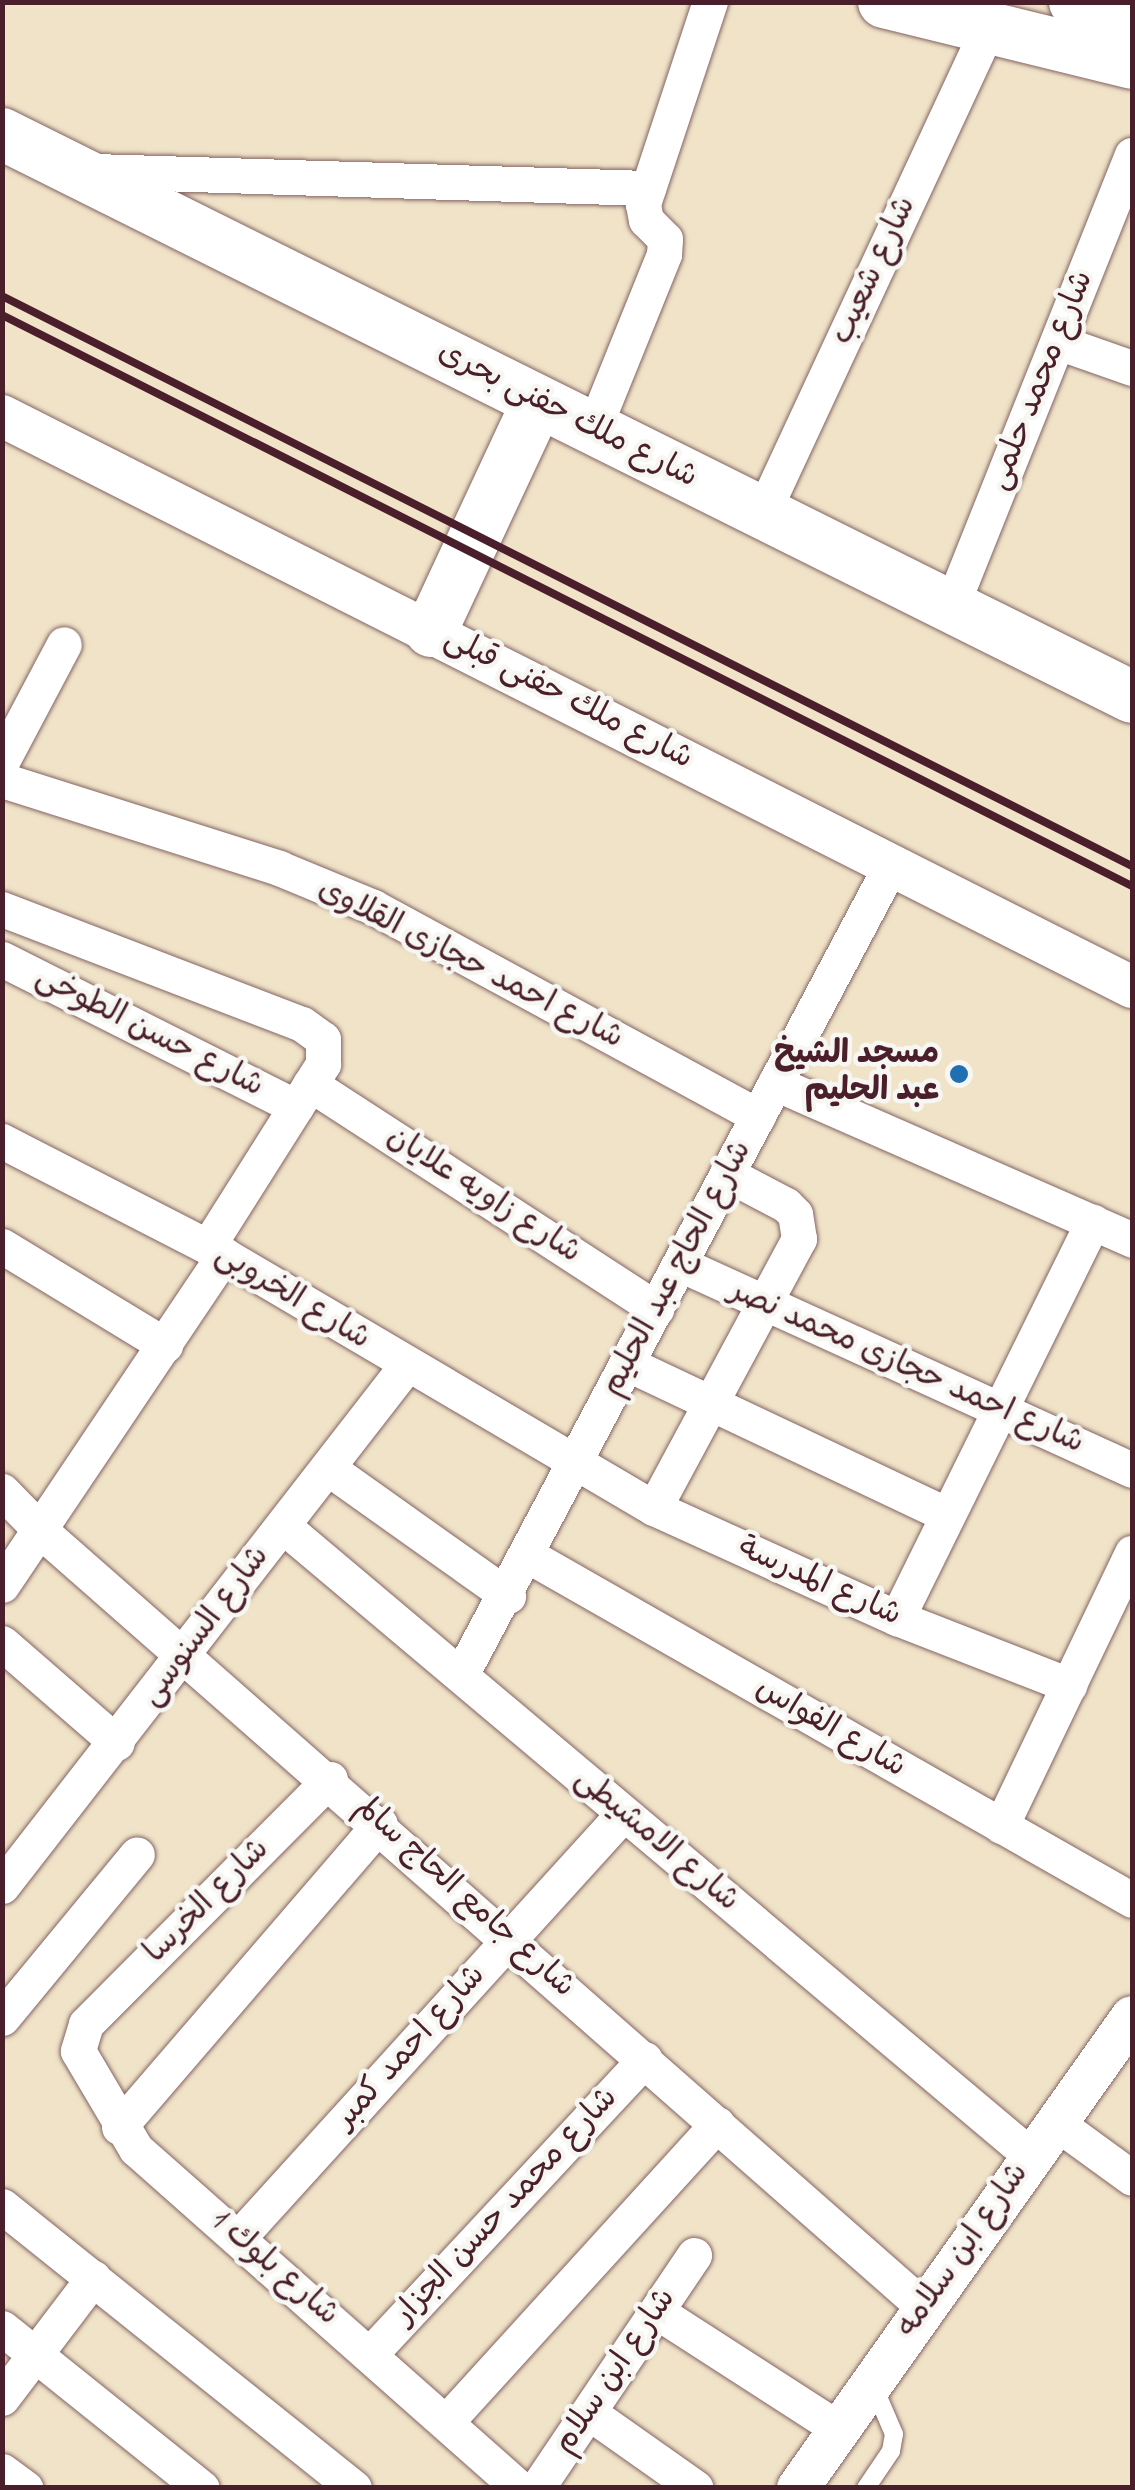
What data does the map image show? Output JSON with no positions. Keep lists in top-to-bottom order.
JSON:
{
  "streets": {
    "main road": ["شارع ملك حفنى بحرى"],
    "street": [
      "شارع شعيب",
      "شارع محمد حلمى",
      "شارع ملك حفنى قبلى",
      "شارع احمد حجازى القلاوى",
      "شارع حسن الطوخى",
      "شارع زاويه علايان",
      "شارع الحاج عبد الحليم",
      "شارع الخروبى",
      "شارع احمد حجازى محمد نصر",
      "شارع المدرسة",
      "شارع السنوسى",
      "شارع الفواس",
      "شارع الامشيطى",
      "شارع جامع الحاج سالم",
      "شارع الخرسا",
      "شارع احمد كمبر",
      "شارع محمد حسن الجزار",
      "شارع ابن سلامه",
      "شارع بلوك 1",
      "شارع ابن سلام"
    ]
  },
  "crossings": [
    ["شارع شعيب", "شارع ملك حفنى بحرى"],
    ["شارع محمد حلمى", "شارع ملك حفنى بحرى"],
    ["شارع ملك حفنى قبلى", "شارع الحاج عبد الحليم"],
    ["شارع احمد حجازى القلاوى", "شارع الحاج عبد الحليم"],
    ["شارع حسن الطوخى", "شارع زاويه علايان"],
    ["شارع زاويه علايان", "شارع الحاج عبد الحليم"],
    ["شارع الحاج عبد الحليم", "شارع الخروبى"],
    ["شارع الحاج عبد الحليم", "شارع احمد حجازى محمد نصر"],
    ["شارع الحاج عبد الحليم", "شارع المدرسة"],
    ["شارع الحاج عبد الحليم", "شارع الفواس"],
    ["شارع الحاج عبد الحليم", "شارع الامشيطى"],
    ["شارع الخروبى", "شارع المدرسة"],
    ["شارع الخروبى", "شارع السنوسى"],
    ["شارع السنوسى", "شارع الامشيطى"],
    ["شارع السنوسى", "شارع جامع الحاج سالم"],
    ["شارع الامشيطى", "شارع احمد كمبر"],
    ["شارع الامشيطى", "شارع ابن سلامه"],
    ["شارع جامع الحاج سالم", "شارع الخرسا"],
    ["شارع جامع الحاج سالم", "شارع احمد كمبر"],
    ["شارع جامع الحاج سالم", "شارع محمد حسن الجزار"],
    ["شارع جامع الحاج سالم", "شارع ابن سلامه"],
    ["شارع الخرسا", "شارع بلوك 1"],
    ["شارع احمد كمبر", "شارع بلوك 1"],
    ["شارع محمد حسن الجزار", "شارع بلوك 1"],
    ["شارع بلوك 1", "شارع ابن سلام"]
  ],
  "places": ["مسجد الشيخ عبد الحليم"]
}
